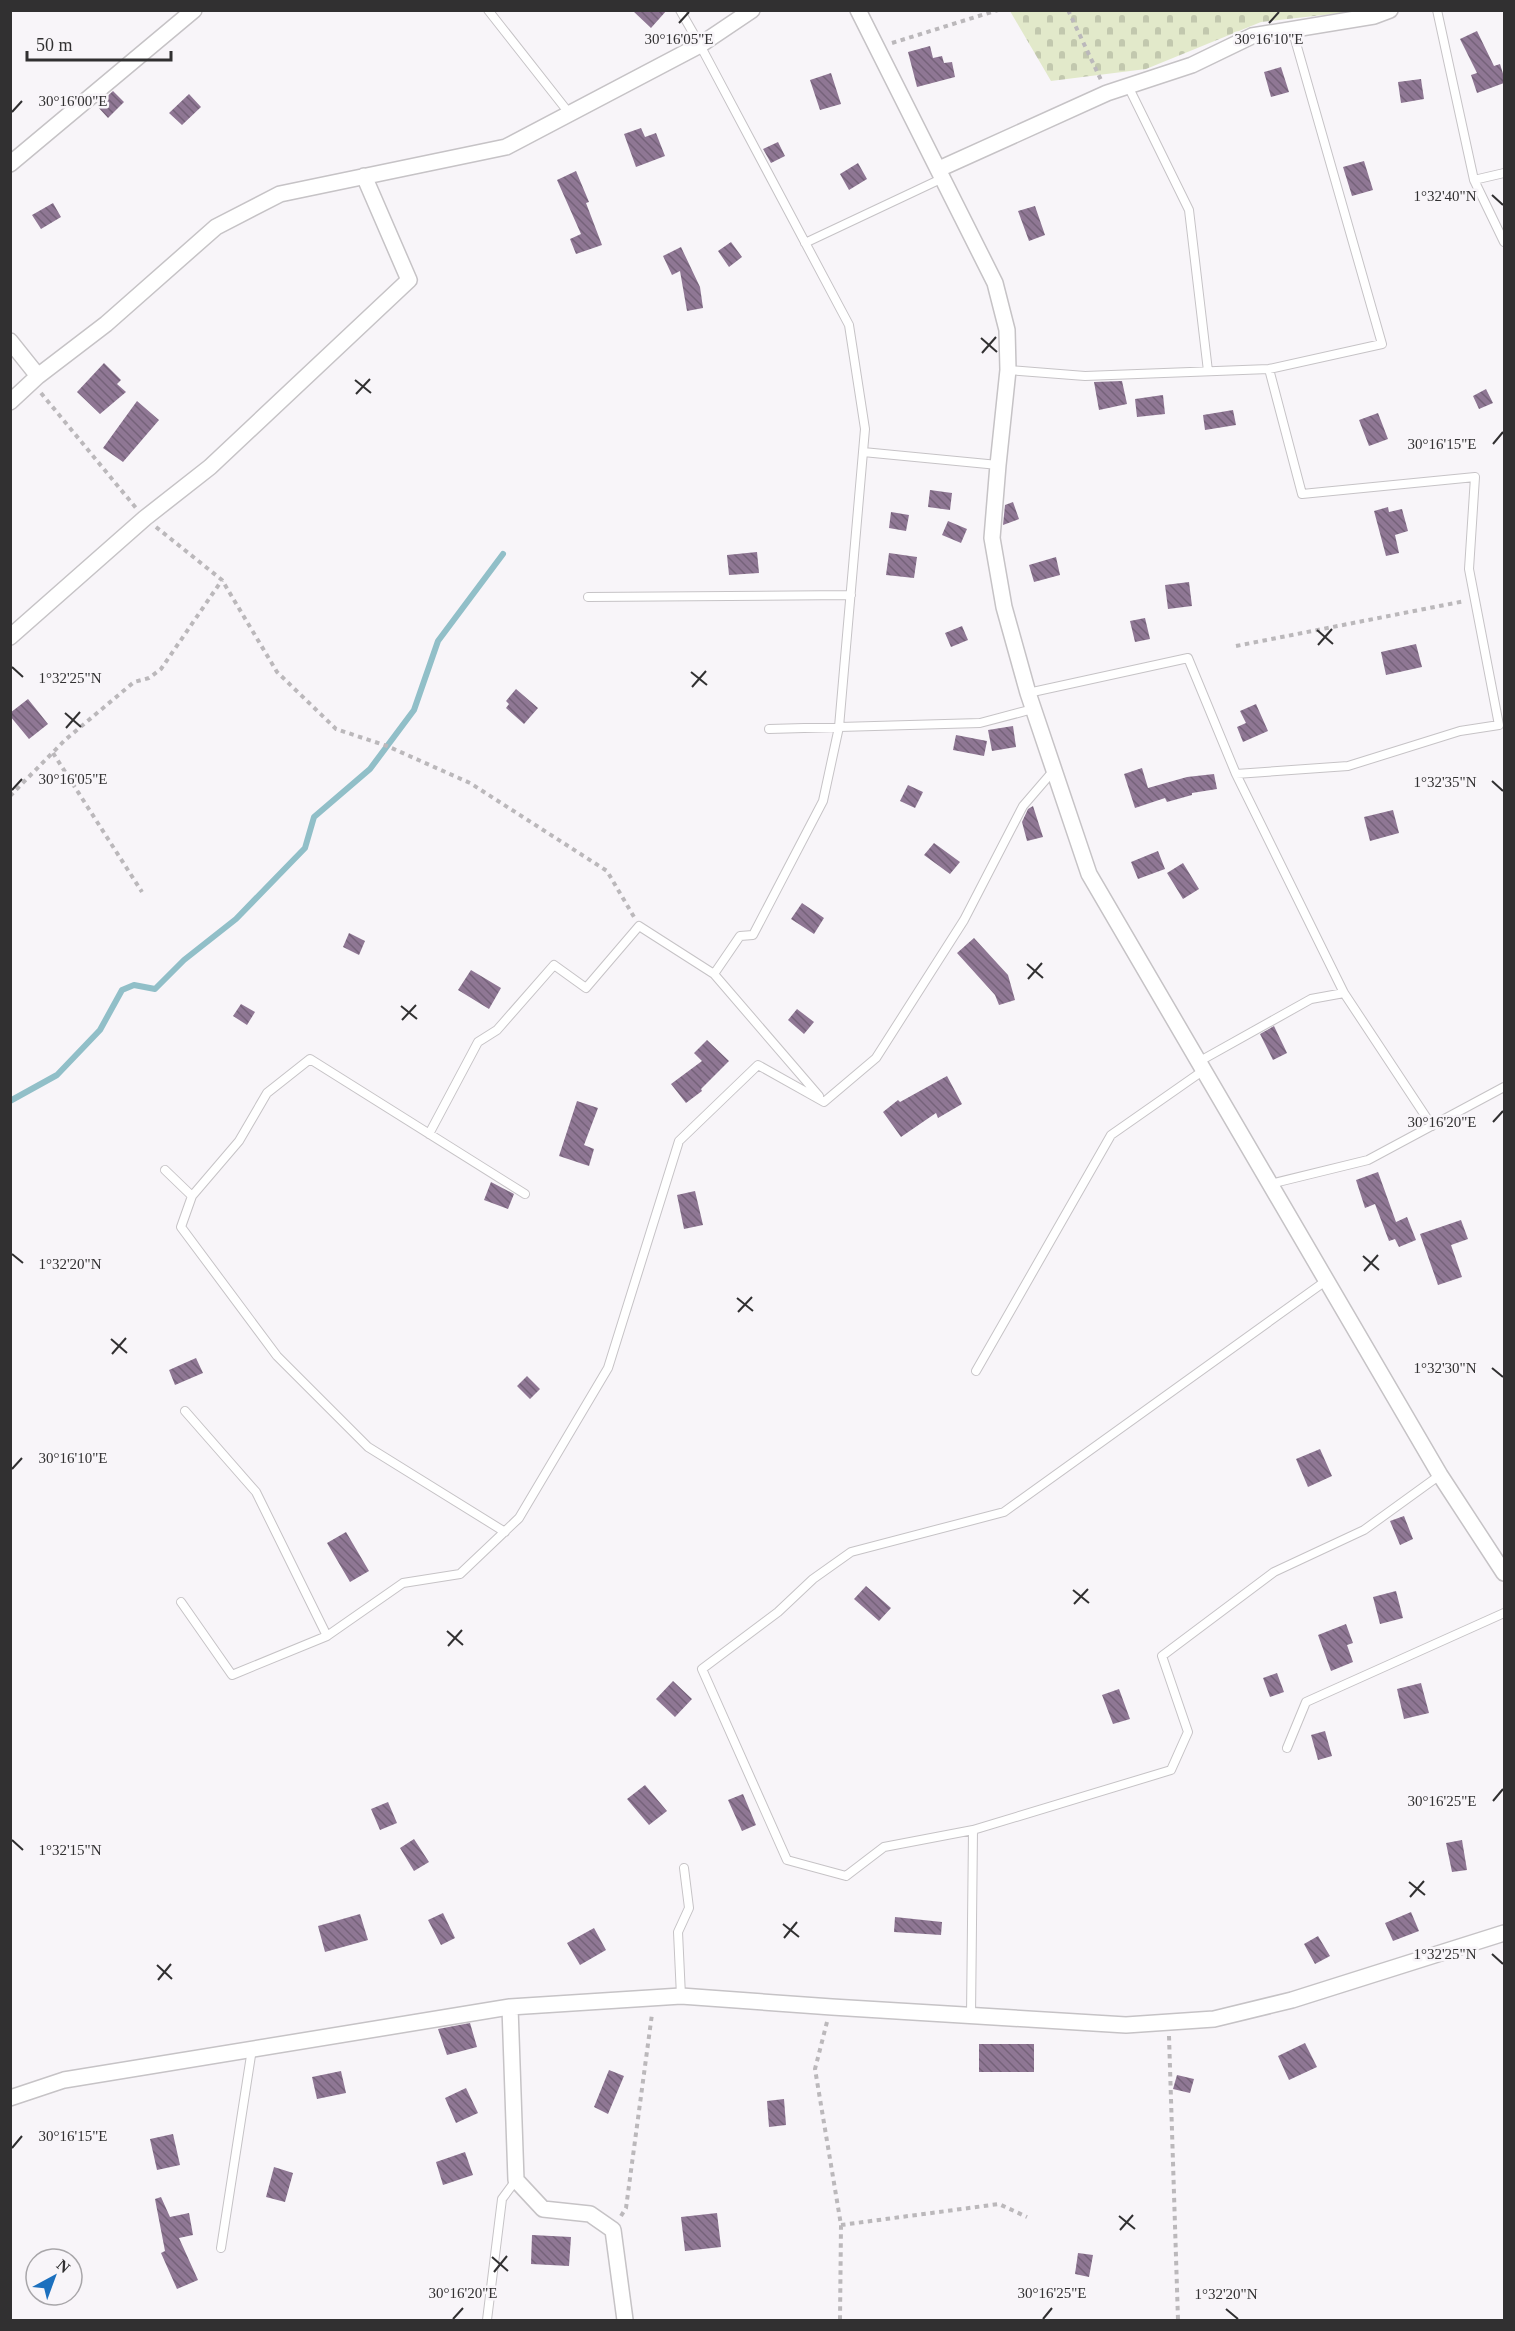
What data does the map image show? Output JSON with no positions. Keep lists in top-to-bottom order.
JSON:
{
  "scale_bar": "50 m",
  "north": "top right",
  "coordinates": [
    "30°16'05\"E",
    "30°16'10\"E",
    "30°16'00\"E",
    "1°32'40\"N",
    "30°16'15\"E",
    "1°32'25\"N",
    "1°32'35\"N",
    "30°16'20\"E",
    "1°32'20\"N",
    "1°32'30\"N",
    "30°16'25\"E",
    "1°32'15\"N"
  ]
}
